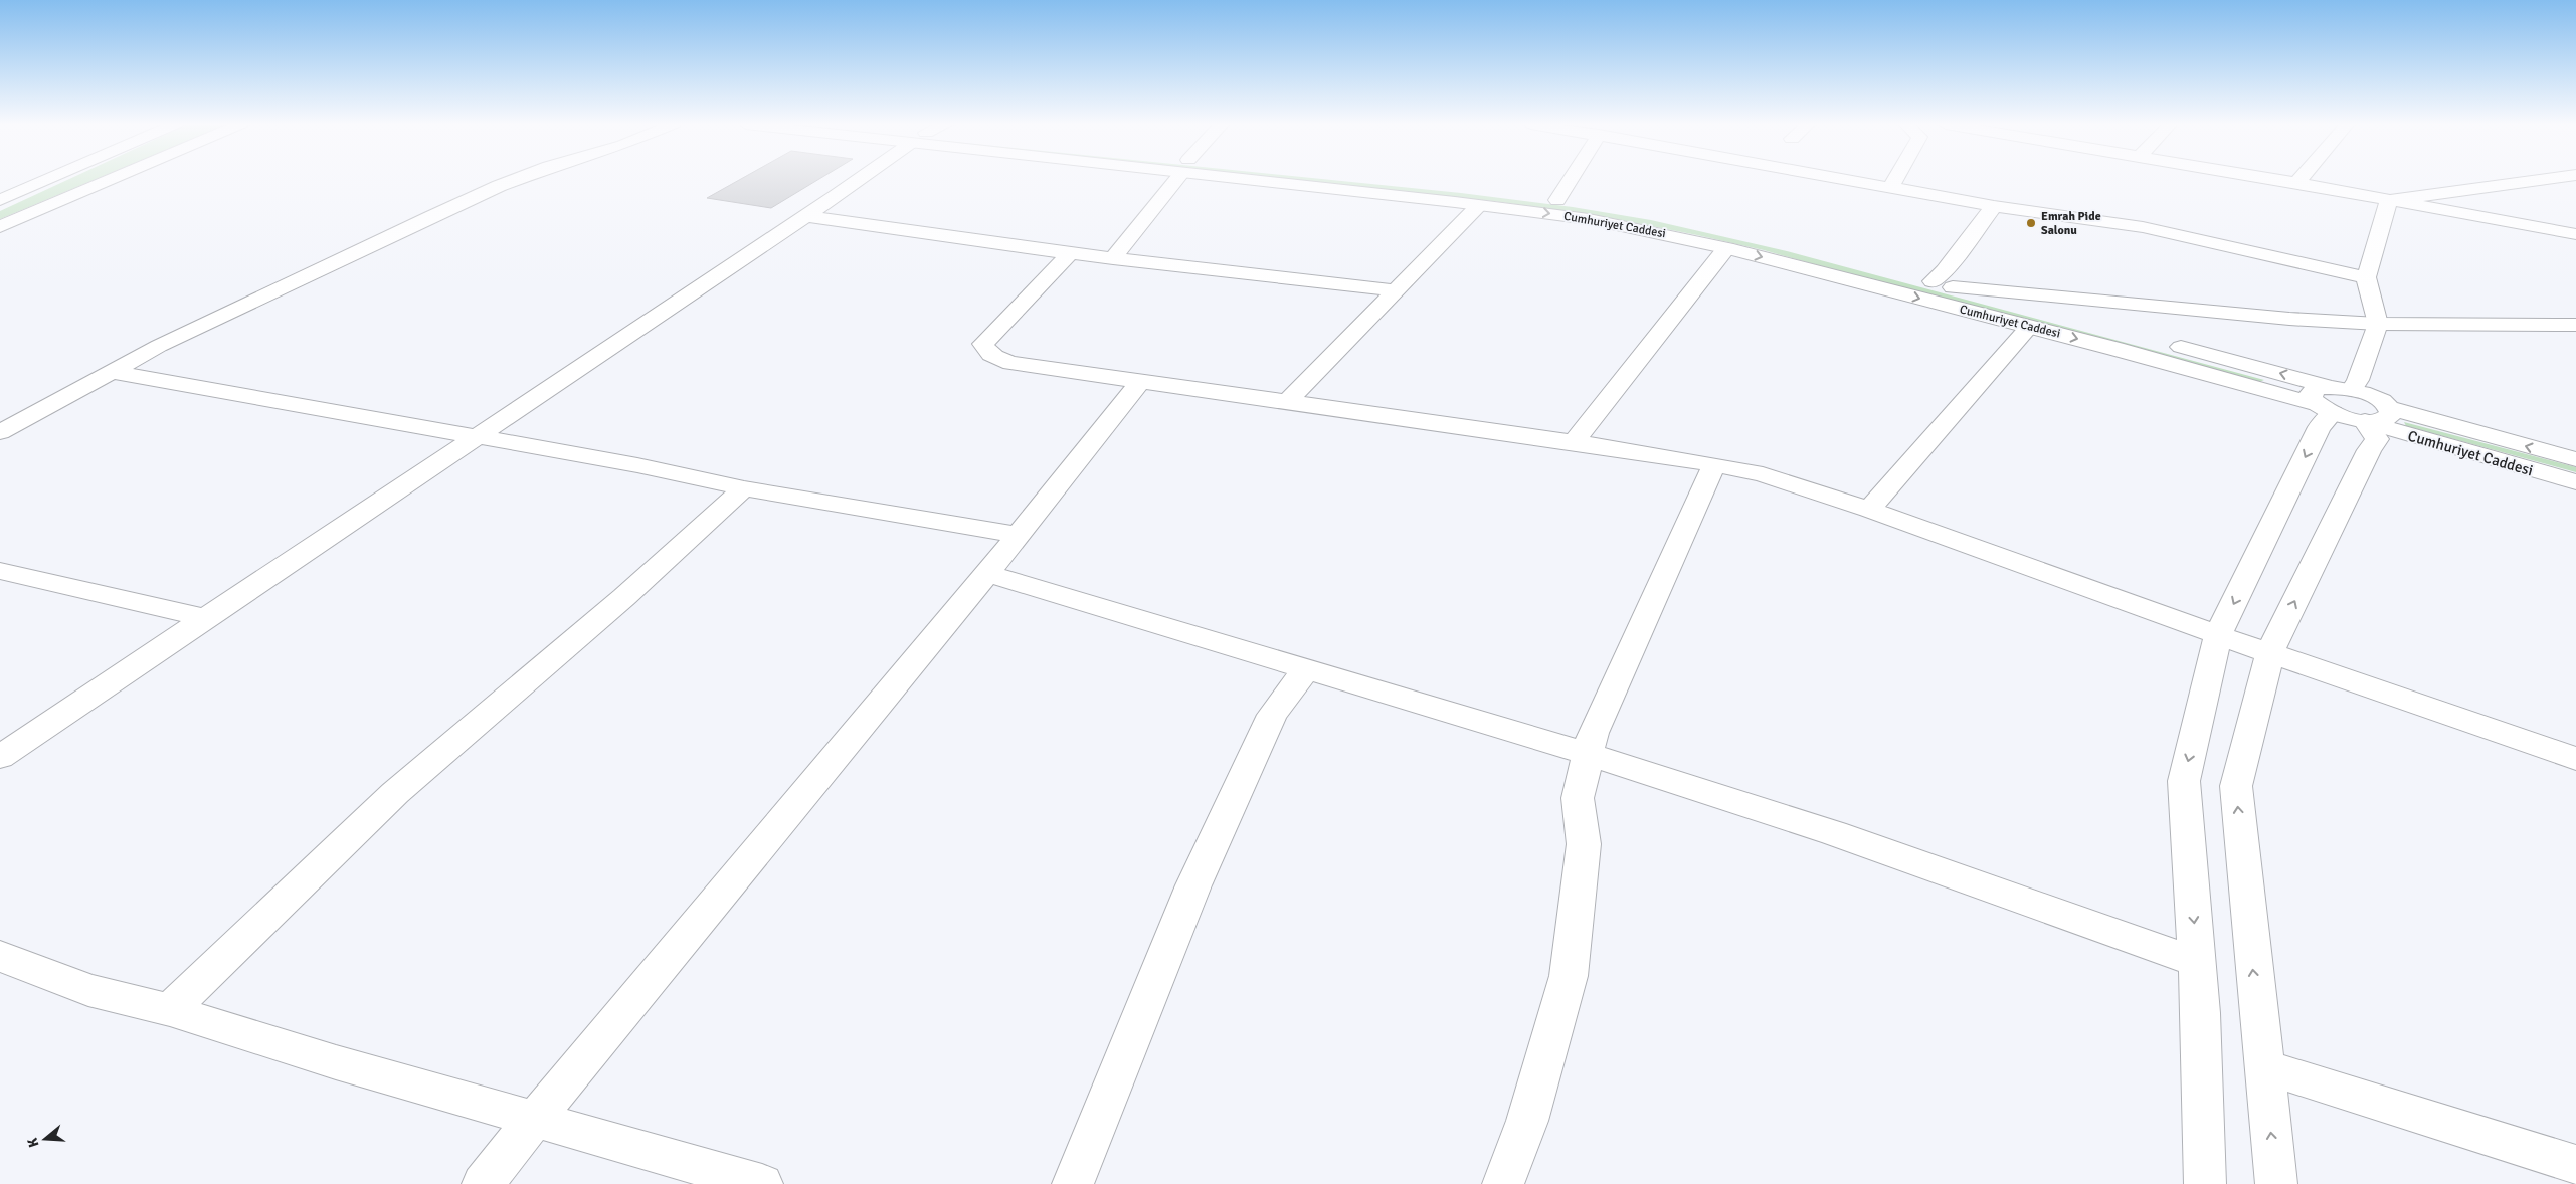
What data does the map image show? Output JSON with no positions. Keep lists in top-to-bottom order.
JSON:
{
  "streets": {
    "main road": ["Cumhuriyet Caddesi"]
  },
  "places": ["Emrah Pide Salonu"],
  "north": "left"
}
